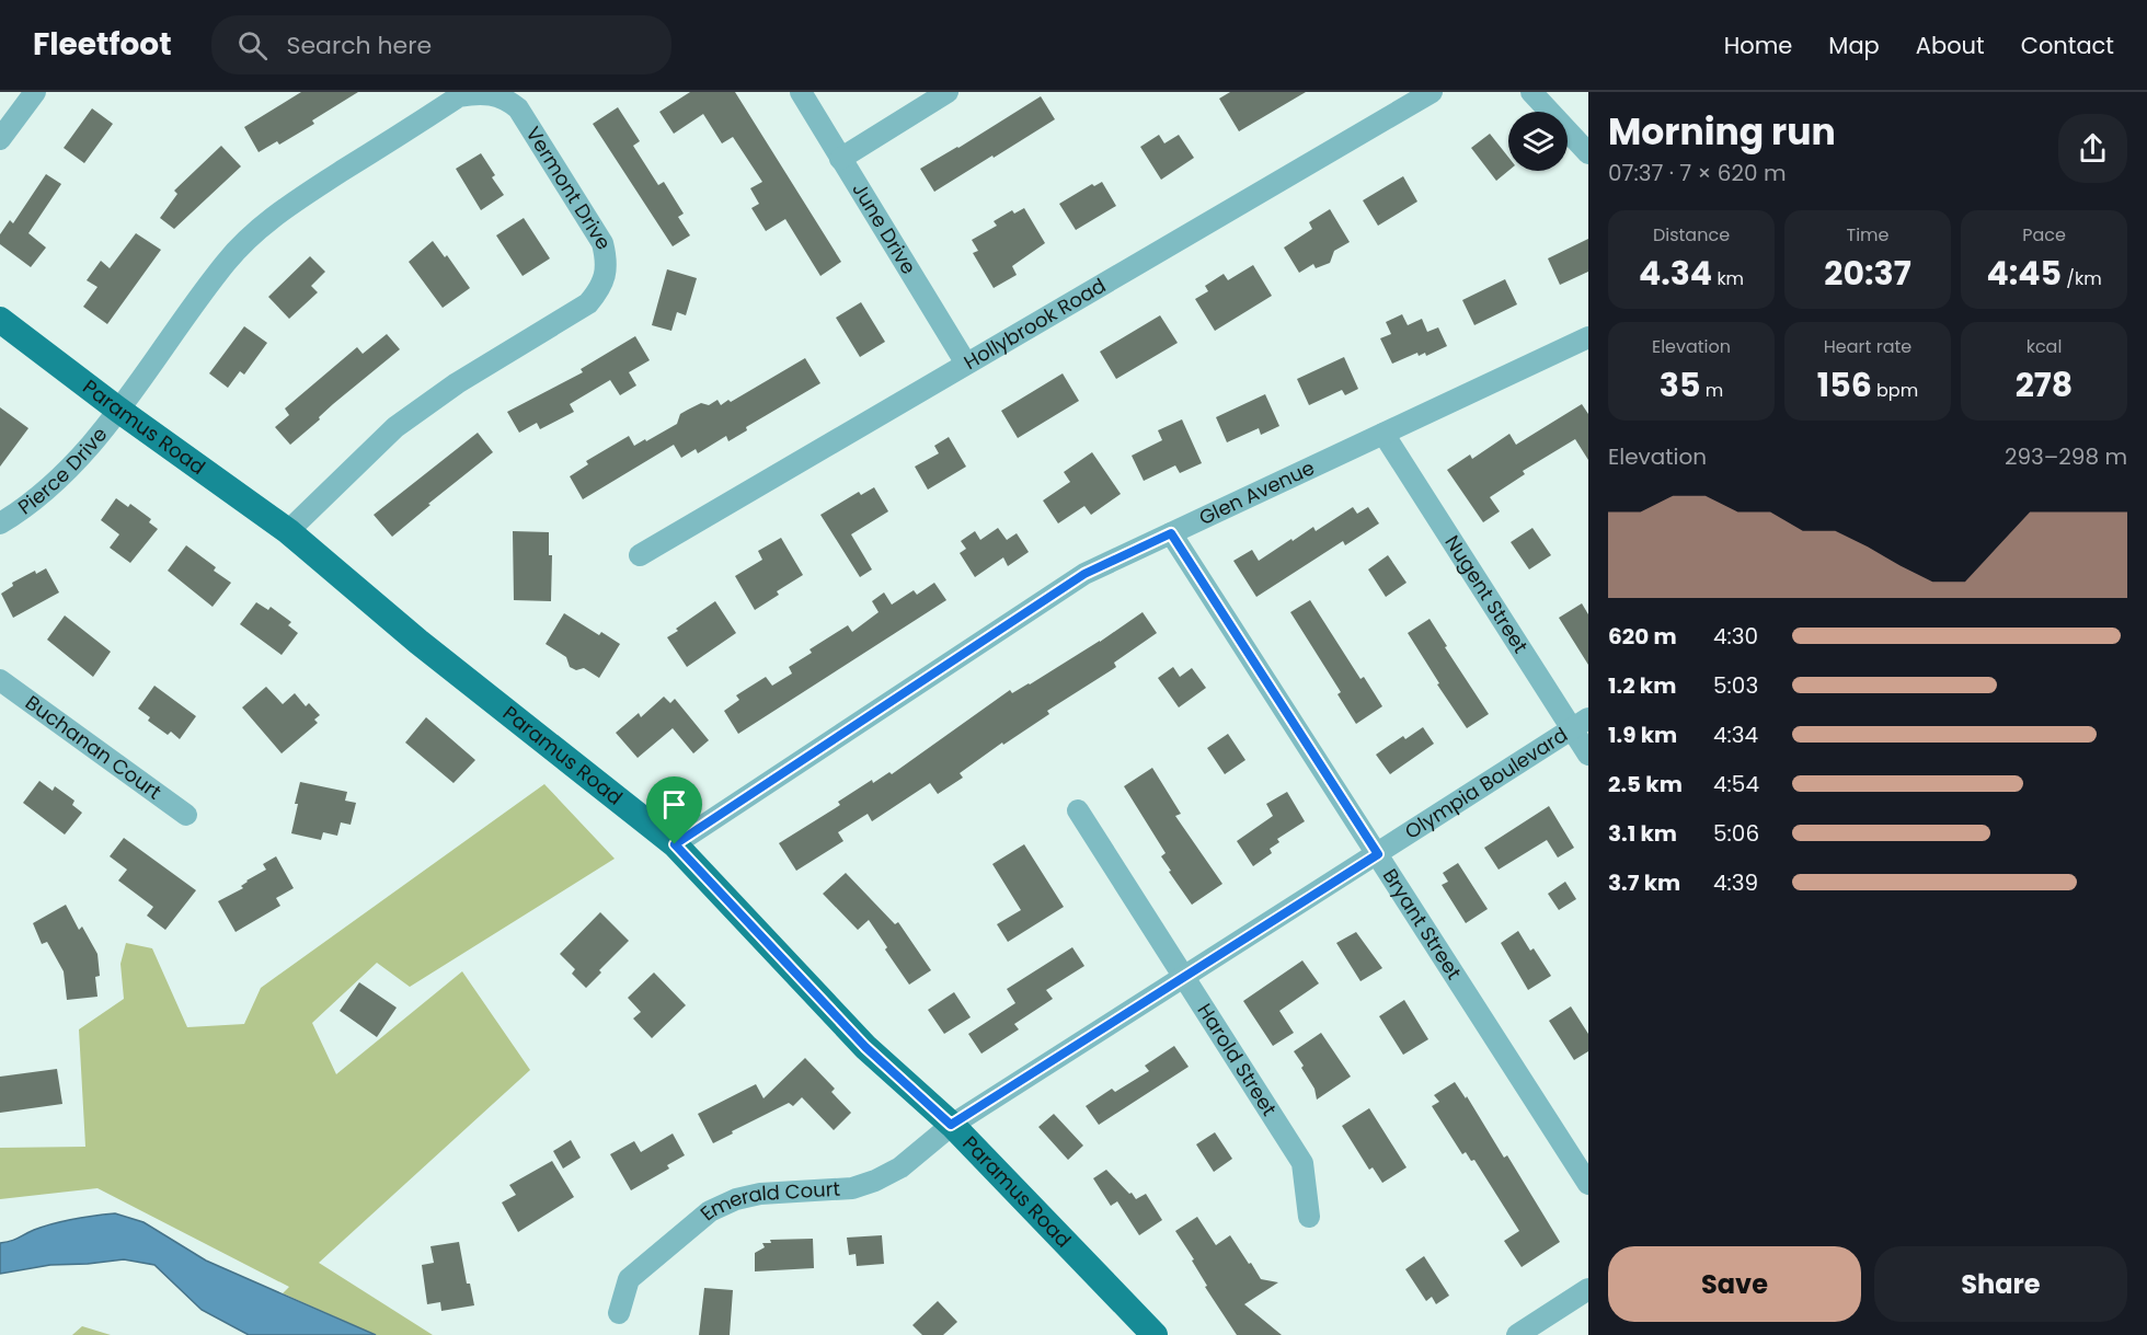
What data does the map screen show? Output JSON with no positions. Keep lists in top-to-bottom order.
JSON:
{
  "streets": {
    "main road": ["Paramus Road"],
    "street": [
      "Vermont Drive",
      "June Drive",
      "Hollybrook Road",
      "Pierce Drive",
      "Glen Avenue",
      "Nugent Street",
      "Buchanan Court",
      "Olympia Boulevard",
      "Bryant Street",
      "Harold Street",
      "Emerald Court"
    ]
  },
  "crossings": [
    ["Vermont Drive", "Paramus Road"],
    ["Vermont Drive", "Pierce Drive"],
    ["June Drive", "Hollybrook Road"],
    ["Paramus Road", "Pierce Drive"],
    ["Paramus Road", "Glen Avenue"],
    ["Paramus Road", "Olympia Boulevard"],
    ["Paramus Road", "Emerald Court"],
    ["Glen Avenue", "Nugent Street"],
    ["Glen Avenue", "Bryant Street"],
    ["Nugent Street", "Olympia Boulevard"],
    ["Olympia Boulevard", "Bryant Street"],
    ["Olympia Boulevard", "Harold Street"],
    ["Olympia Boulevard", "Emerald Court"]
  ],
  "page": {
    "header": "Fleetfoot",
    "search": "Search here",
    "nav": [
      "Home",
      "Map",
      "About",
      "Contact"
    ],
    "heading": ["Morning run", "07:37 · 7 × 620 m"],
    "stats": [
      ["Distance", "4.34 km"],
      ["Time", "20:37"],
      ["Pace", "4:45 /km"],
      ["Elevation", "35 m"],
      ["Heart rate", "156 bpm"],
      ["kcal", "278"]
    ],
    "chart": ["Elevation", "293–298 m"],
    "list": [
      {
        "name": "620 m",
        "note": "4:30"
      },
      {
        "name": "1.2 km",
        "note": "5:03"
      },
      {
        "name": "1.9 km",
        "note": "4:34"
      },
      {
        "name": "2.5 km",
        "note": "4:54"
      },
      {
        "name": "3.1 km",
        "note": "5:06"
      },
      {
        "name": "3.7 km",
        "note": "4:39"
      }
    ],
    "buttons": ["Save", "Share"]
  }
}
